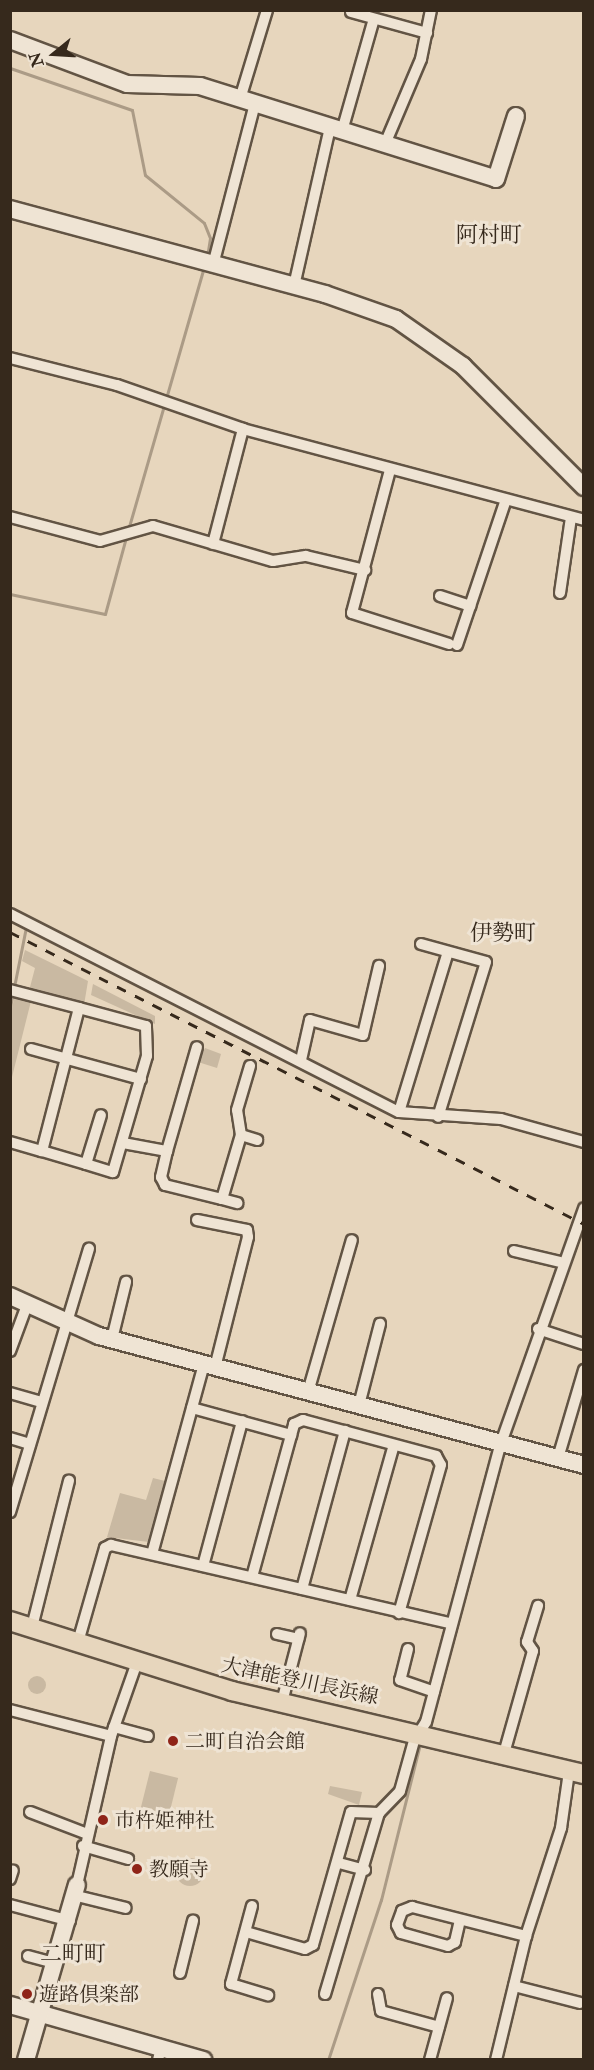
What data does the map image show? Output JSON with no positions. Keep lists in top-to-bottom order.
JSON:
{
  "streets": {
    "main road": ["大津能登川長浜線"]
  },
  "districts": ["阿村町", "伊勢町", "二町町"],
  "places": [
    "二町自治会館",
    "市杵姫神社",
    "教願寺",
    "遊路倶楽部"
  ],
  "north": "left"
}
